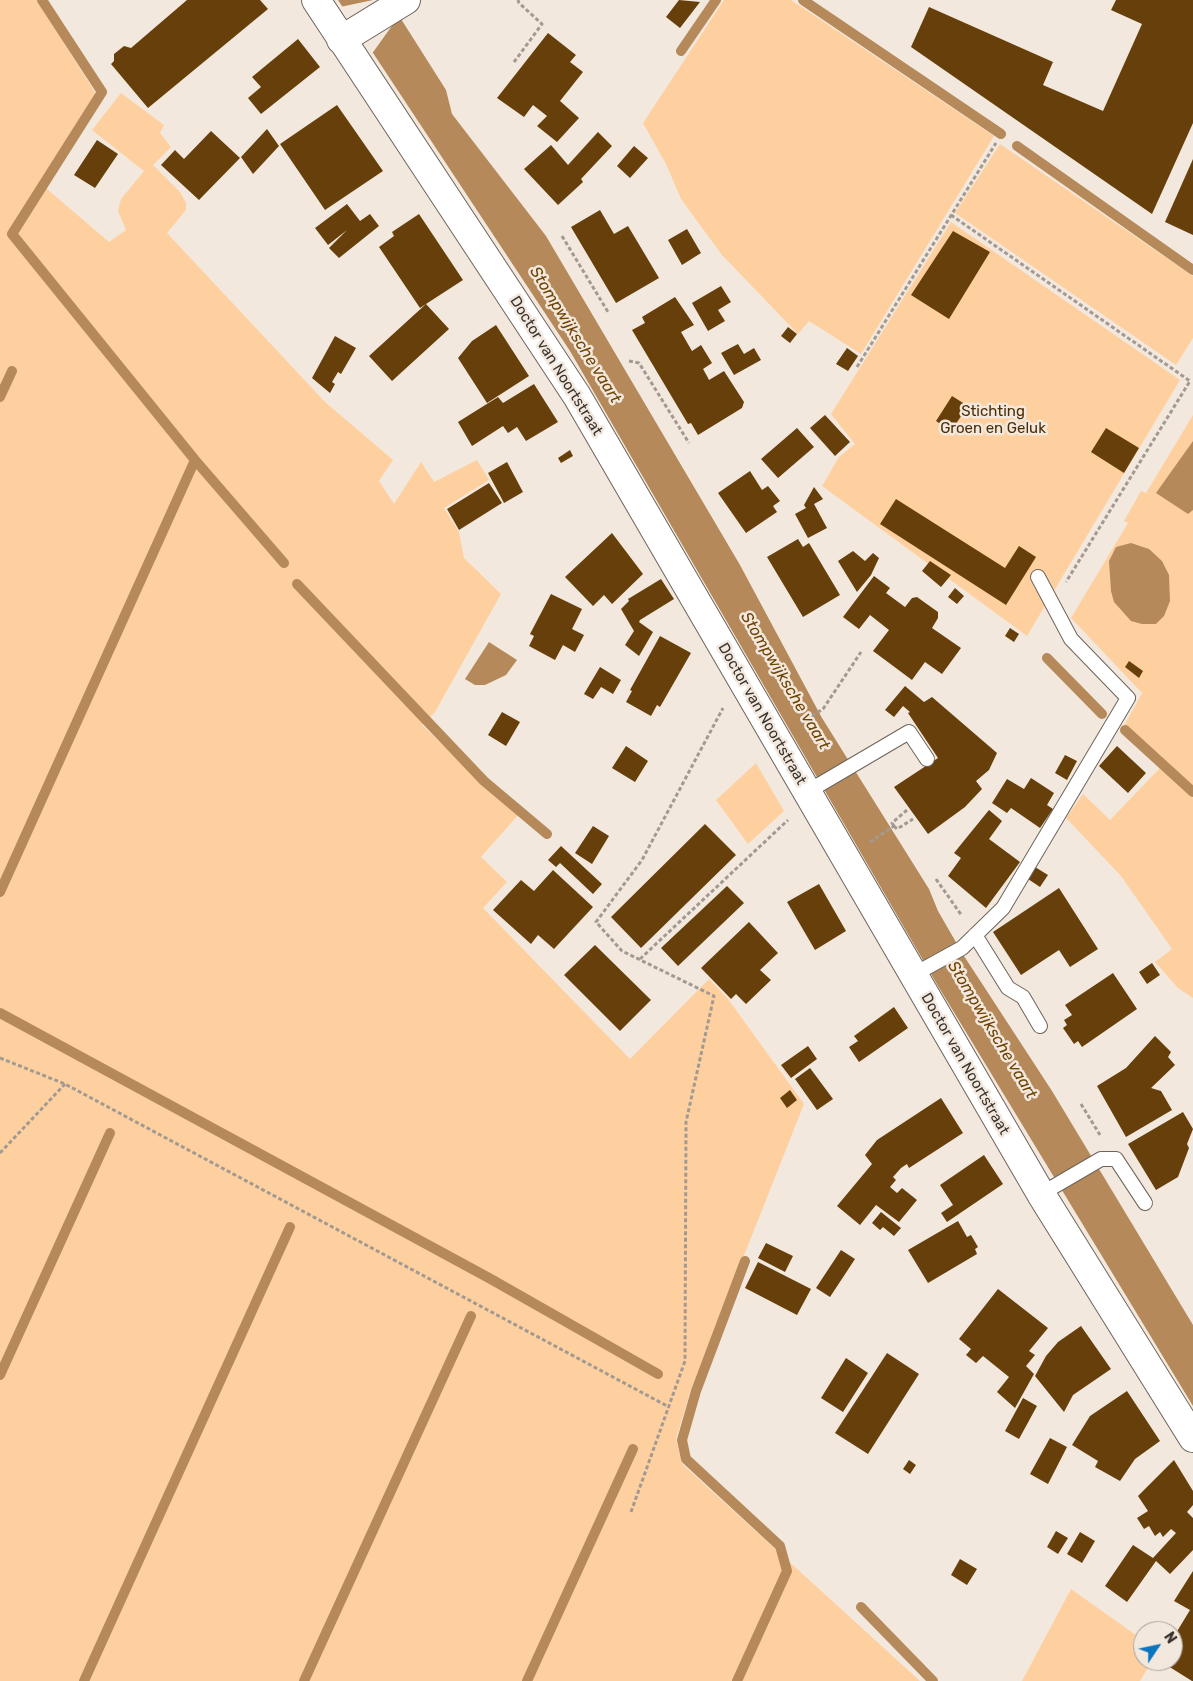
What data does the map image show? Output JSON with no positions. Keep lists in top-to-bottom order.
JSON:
{
  "streets": {
    "street": ["Doctor van Noortstraat"]
  },
  "water": ["Stompwijksche vaart"],
  "parks": ["Stichting Groen en Geluk"],
  "north": "top right"
}
